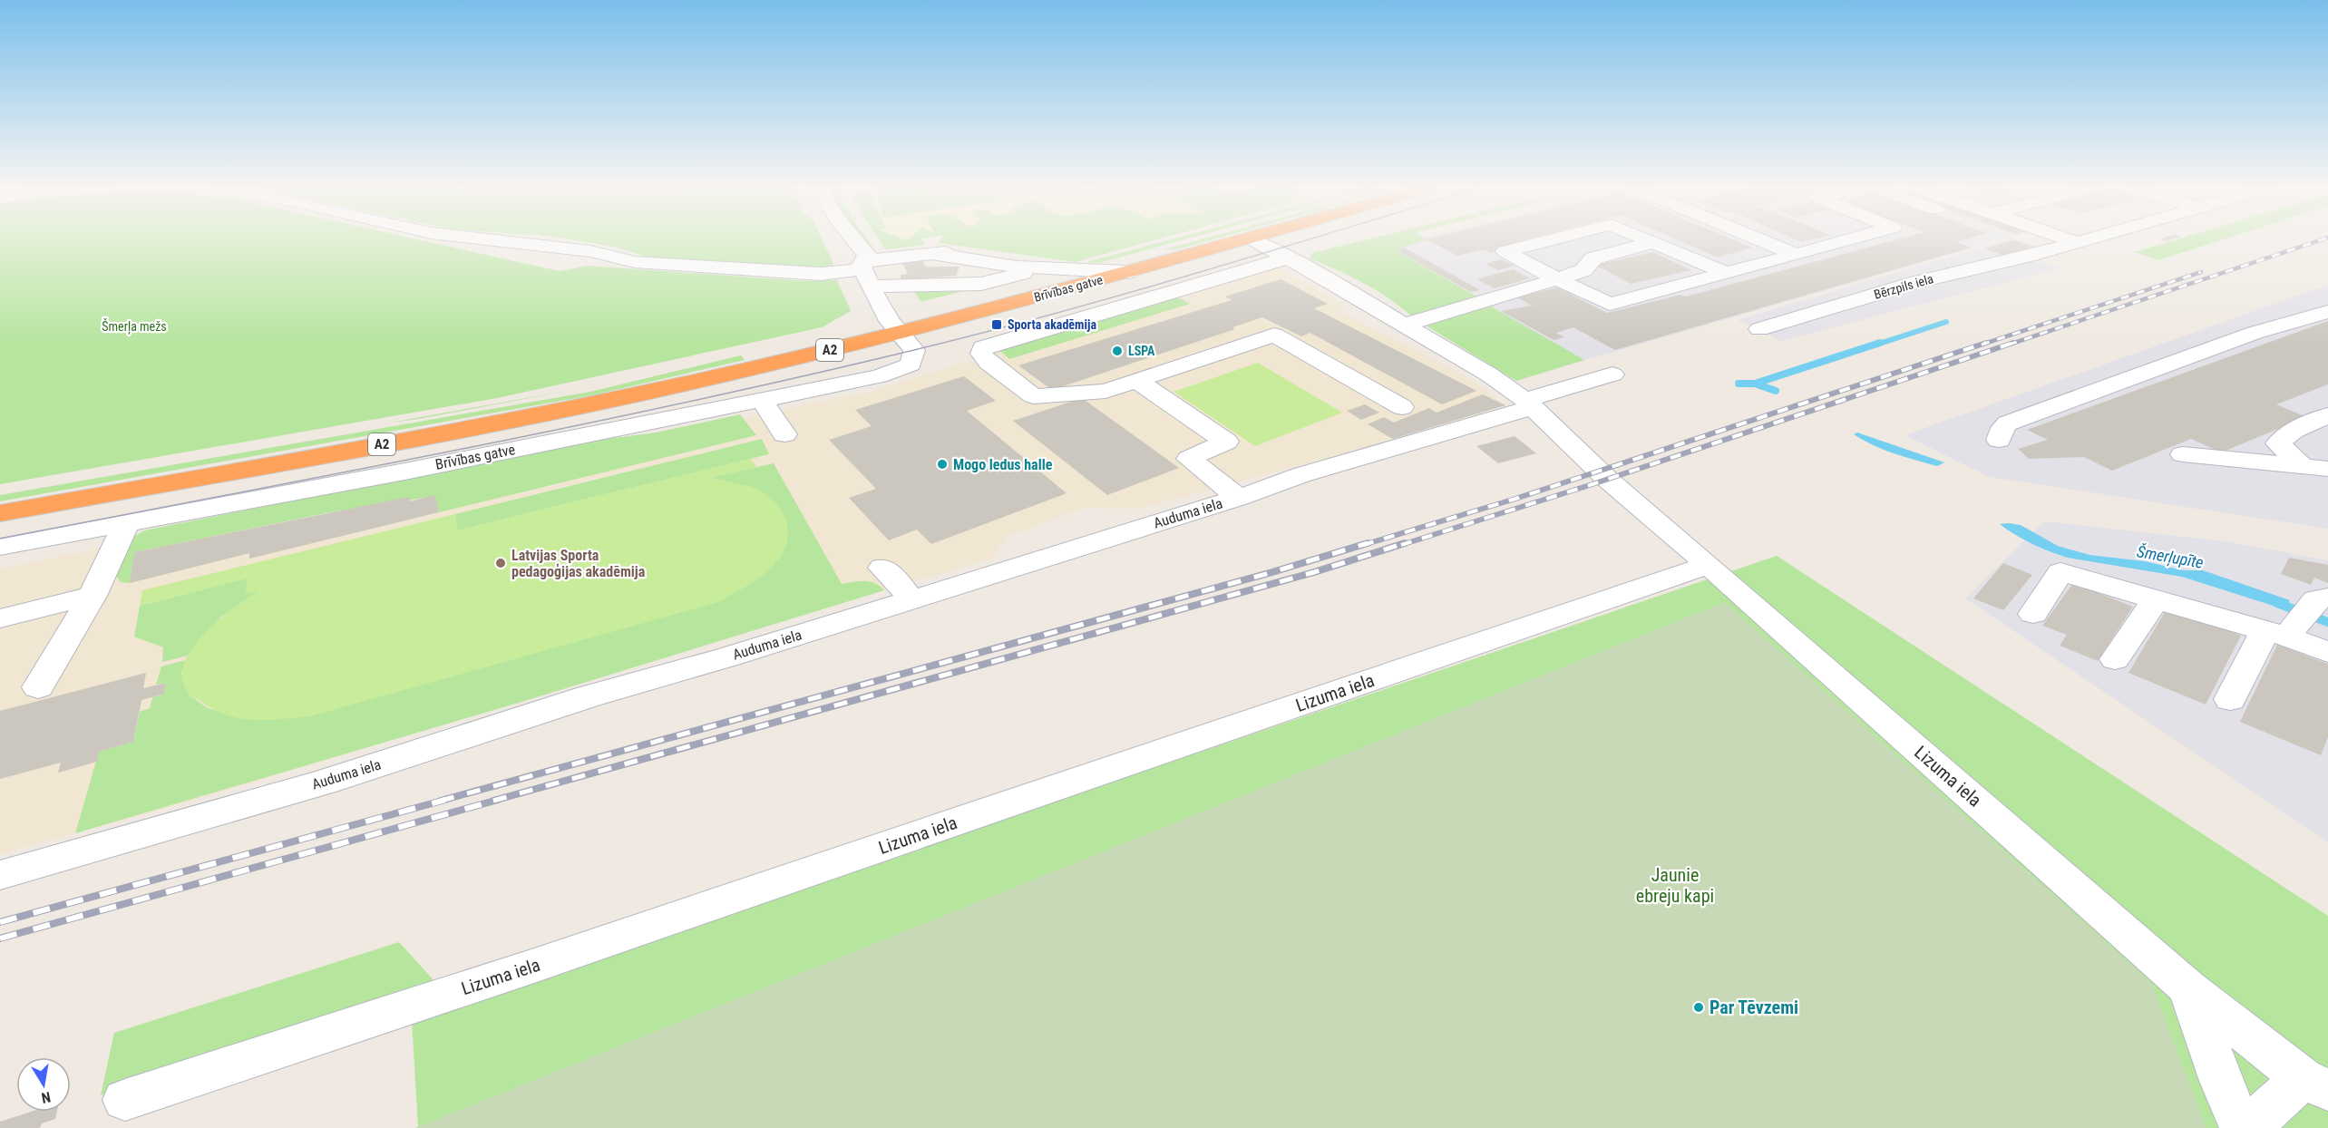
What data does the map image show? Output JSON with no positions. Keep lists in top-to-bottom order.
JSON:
{
  "streets": {
    "highway": ["Brīvības gatve", "A2"],
    "street": ["Bērzpils iela", "Auduma iela", "Lizuma iela"]
  },
  "crossings": [
    ["Auduma iela", "Lizuma iela"]
  ],
  "water": ["Šmerļupīte"],
  "parks": ["Šmerļa mežs", "Jaunie ebreju kapi"],
  "places": {
    "transit": ["Sporta akadēmija"],
    "other": [
      "LSPA",
      "Mogo ledus halle",
      "Latvijas Sporta pedagoģijas akadēmija",
      "Par Tēvzemi"
    ]
  },
  "north": "bottom"
}
